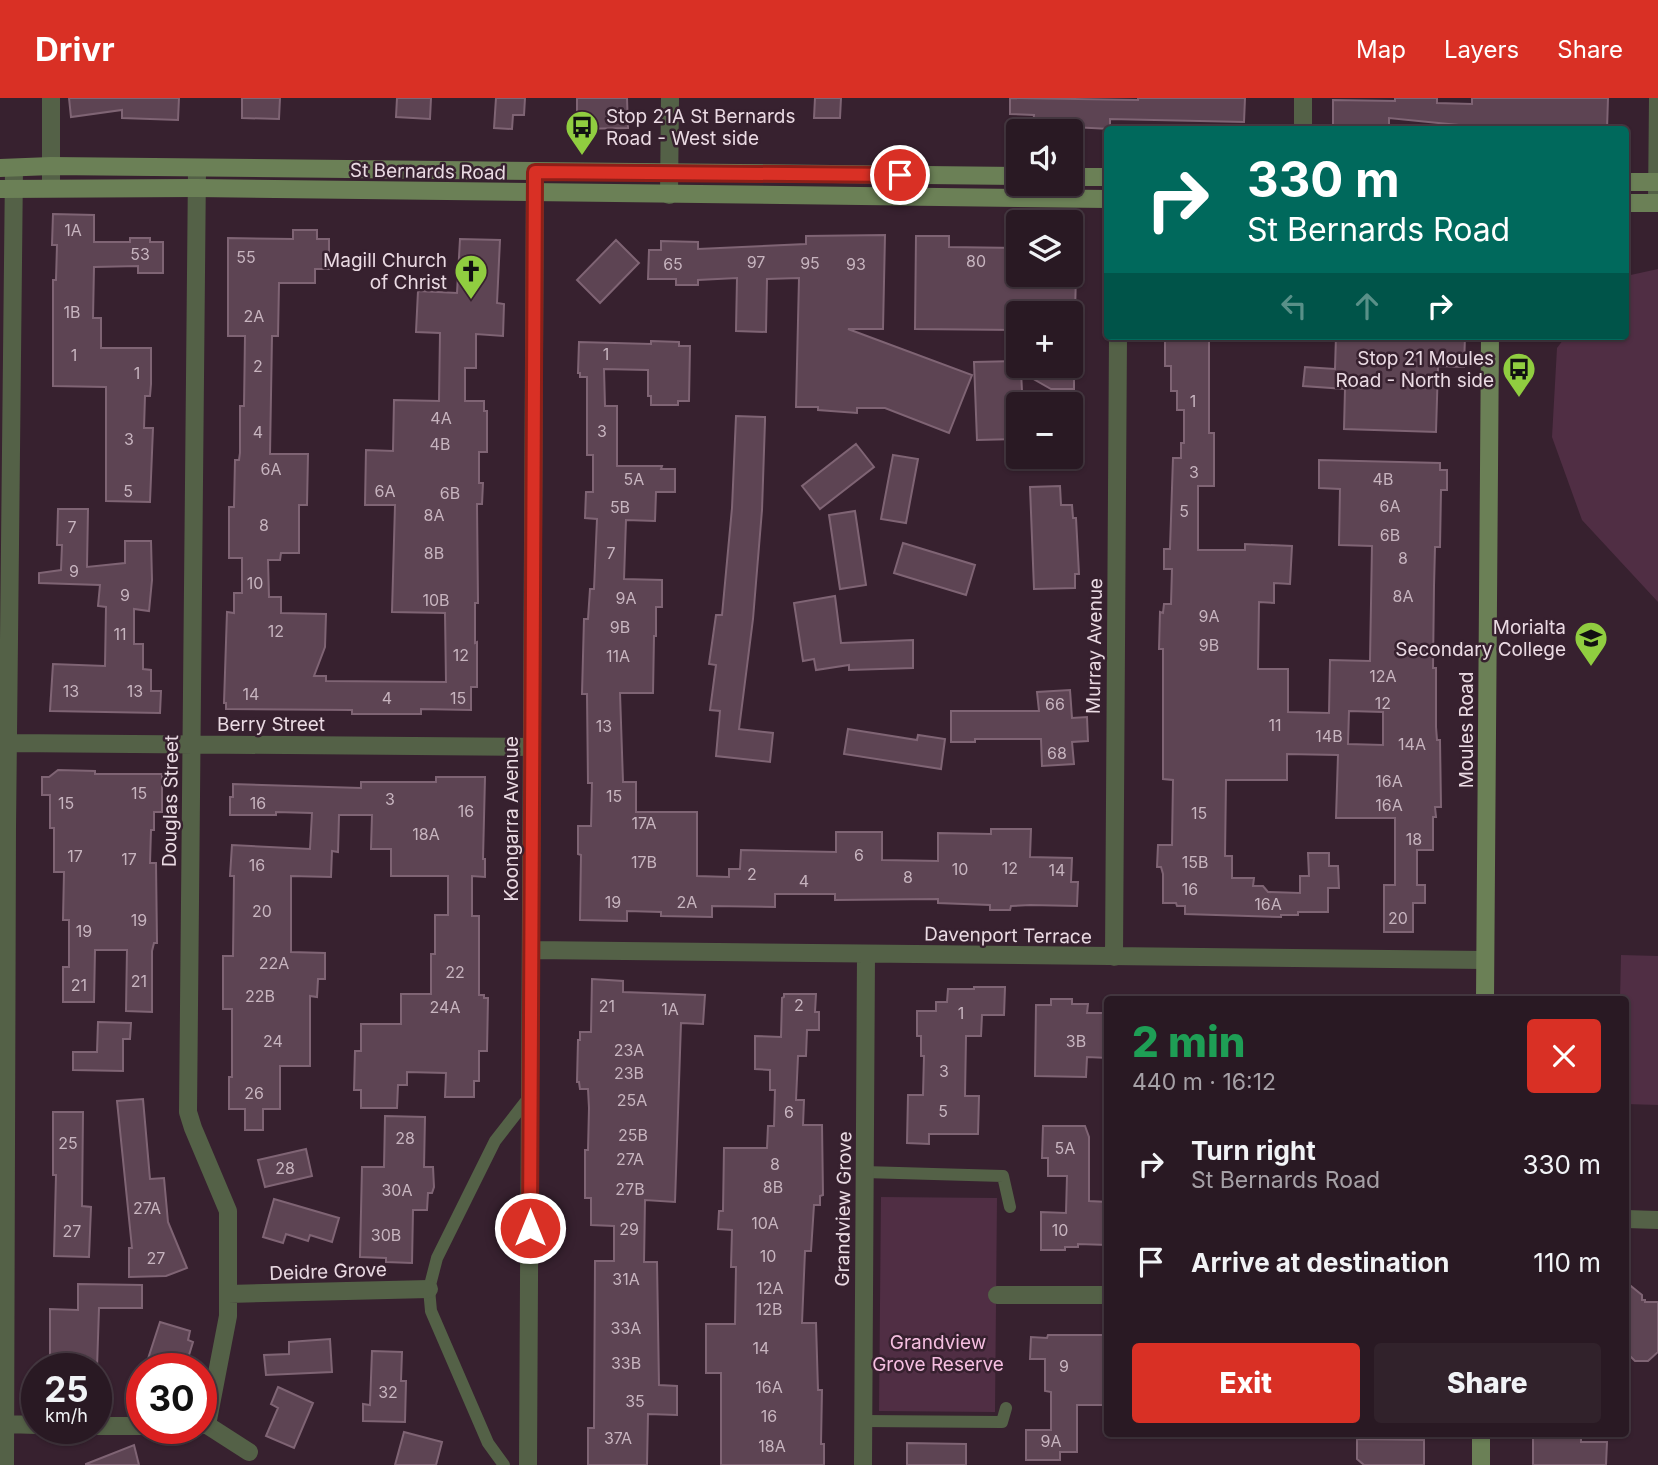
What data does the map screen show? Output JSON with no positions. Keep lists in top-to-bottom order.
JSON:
{
  "streets": {
    "main road": ["St Bernards Road", "Moules Road"],
    "street": [
      "Murray Avenue",
      "Berry Street",
      "Douglas Street",
      "Koongarra Avenue",
      "Davenport Terrace",
      "Grandview Grove",
      "Deidre Grove"
    ]
  },
  "crossings": [
    ["St Bernards Road", "Douglas Street"],
    ["St Bernards Road", "Koongarra Avenue"],
    ["Murray Avenue", "Davenport Terrace"],
    ["Berry Street", "Douglas Street"],
    ["Berry Street", "Koongarra Avenue"],
    ["Moules Road", "Davenport Terrace"],
    ["Douglas Street", "Deidre Grove"],
    ["Koongarra Avenue", "Davenport Terrace"],
    ["Davenport Terrace", "Grandview Grove"]
  ],
  "parks": ["Grandview Grove Reserve"],
  "places": {
    "bus stop": ["Stop 21A St Bernards Road - West side", "Stop 21 Moules Road - North side"],
    "church": ["Magill Church of Christ"],
    "school or university": ["Morialta Secondary College"]
  },
  "house_numbers": [
    "1A",
    "53",
    "55",
    "80",
    "97",
    "95",
    "65",
    "93",
    "1B",
    "2A",
    "1",
    "1",
    "2",
    "1",
    "1",
    "4A",
    "3",
    "4",
    "3",
    "4B",
    "6A",
    "3",
    "5A",
    "4B",
    "5",
    "6A",
    "6B",
    "6A",
    "5B",
    "5",
    "8A",
    "8",
    "7",
    "6B",
    "8B",
    "7",
    "8",
    "9",
    "10",
    "9",
    "8A",
    "9A",
    "10B",
    "9A",
    "9B",
    "12",
    "11",
    "9B",
    "12",
    "11A",
    "12A",
    "13",
    "13",
    "14",
    "4",
    "15",
    "12",
    "66",
    "11",
    "13",
    "14B",
    "14A",
    "68",
    "16A",
    "15",
    "15",
    "3",
    "15",
    "16",
    "16A",
    "16",
    "15",
    "17A",
    "18A",
    "18",
    "6",
    "17",
    "17",
    "17B",
    "15B",
    "16",
    "12",
    "10",
    "14",
    "2",
    "8",
    "4",
    "16",
    "19",
    "2A",
    "16A",
    "20",
    "20",
    "19",
    "19",
    "22A",
    "22",
    "21",
    "21",
    "22B",
    "2",
    "21",
    "24A",
    "1A",
    "1",
    "24",
    "3B",
    "23A",
    "3",
    "23B",
    "26",
    "25A",
    "5",
    "6",
    "25B",
    "28",
    "25",
    "5A",
    "27A",
    "8",
    "28",
    "8B",
    "27B",
    "30A",
    "27A",
    "10A",
    "29",
    "10",
    "27",
    "30B",
    "10",
    "27",
    "31A",
    "12A",
    "12B",
    "33A",
    "14",
    "33B",
    "9",
    "16A",
    "32",
    "35",
    "16",
    "37A",
    "9A",
    "18A"
  ],
  "page": {
    "header": "Drivr",
    "nav": ["Map", "Layers", "Share"],
    "map_buttons": ["+", "−"],
    "turn": ["330 m", "St Bernards Road"],
    "heading": ["2 min", "440 m · 16:12"],
    "list": [
      {
        "name": "Turn right",
        "note": "St Bernards Road",
        "value": "330 m"
      },
      {
        "name": "Arrive at destination",
        "value": "110 m"
      }
    ],
    "buttons": ["Exit", "Share"],
    "speed": "25 km/h",
    "limit": "30"
  }
}
